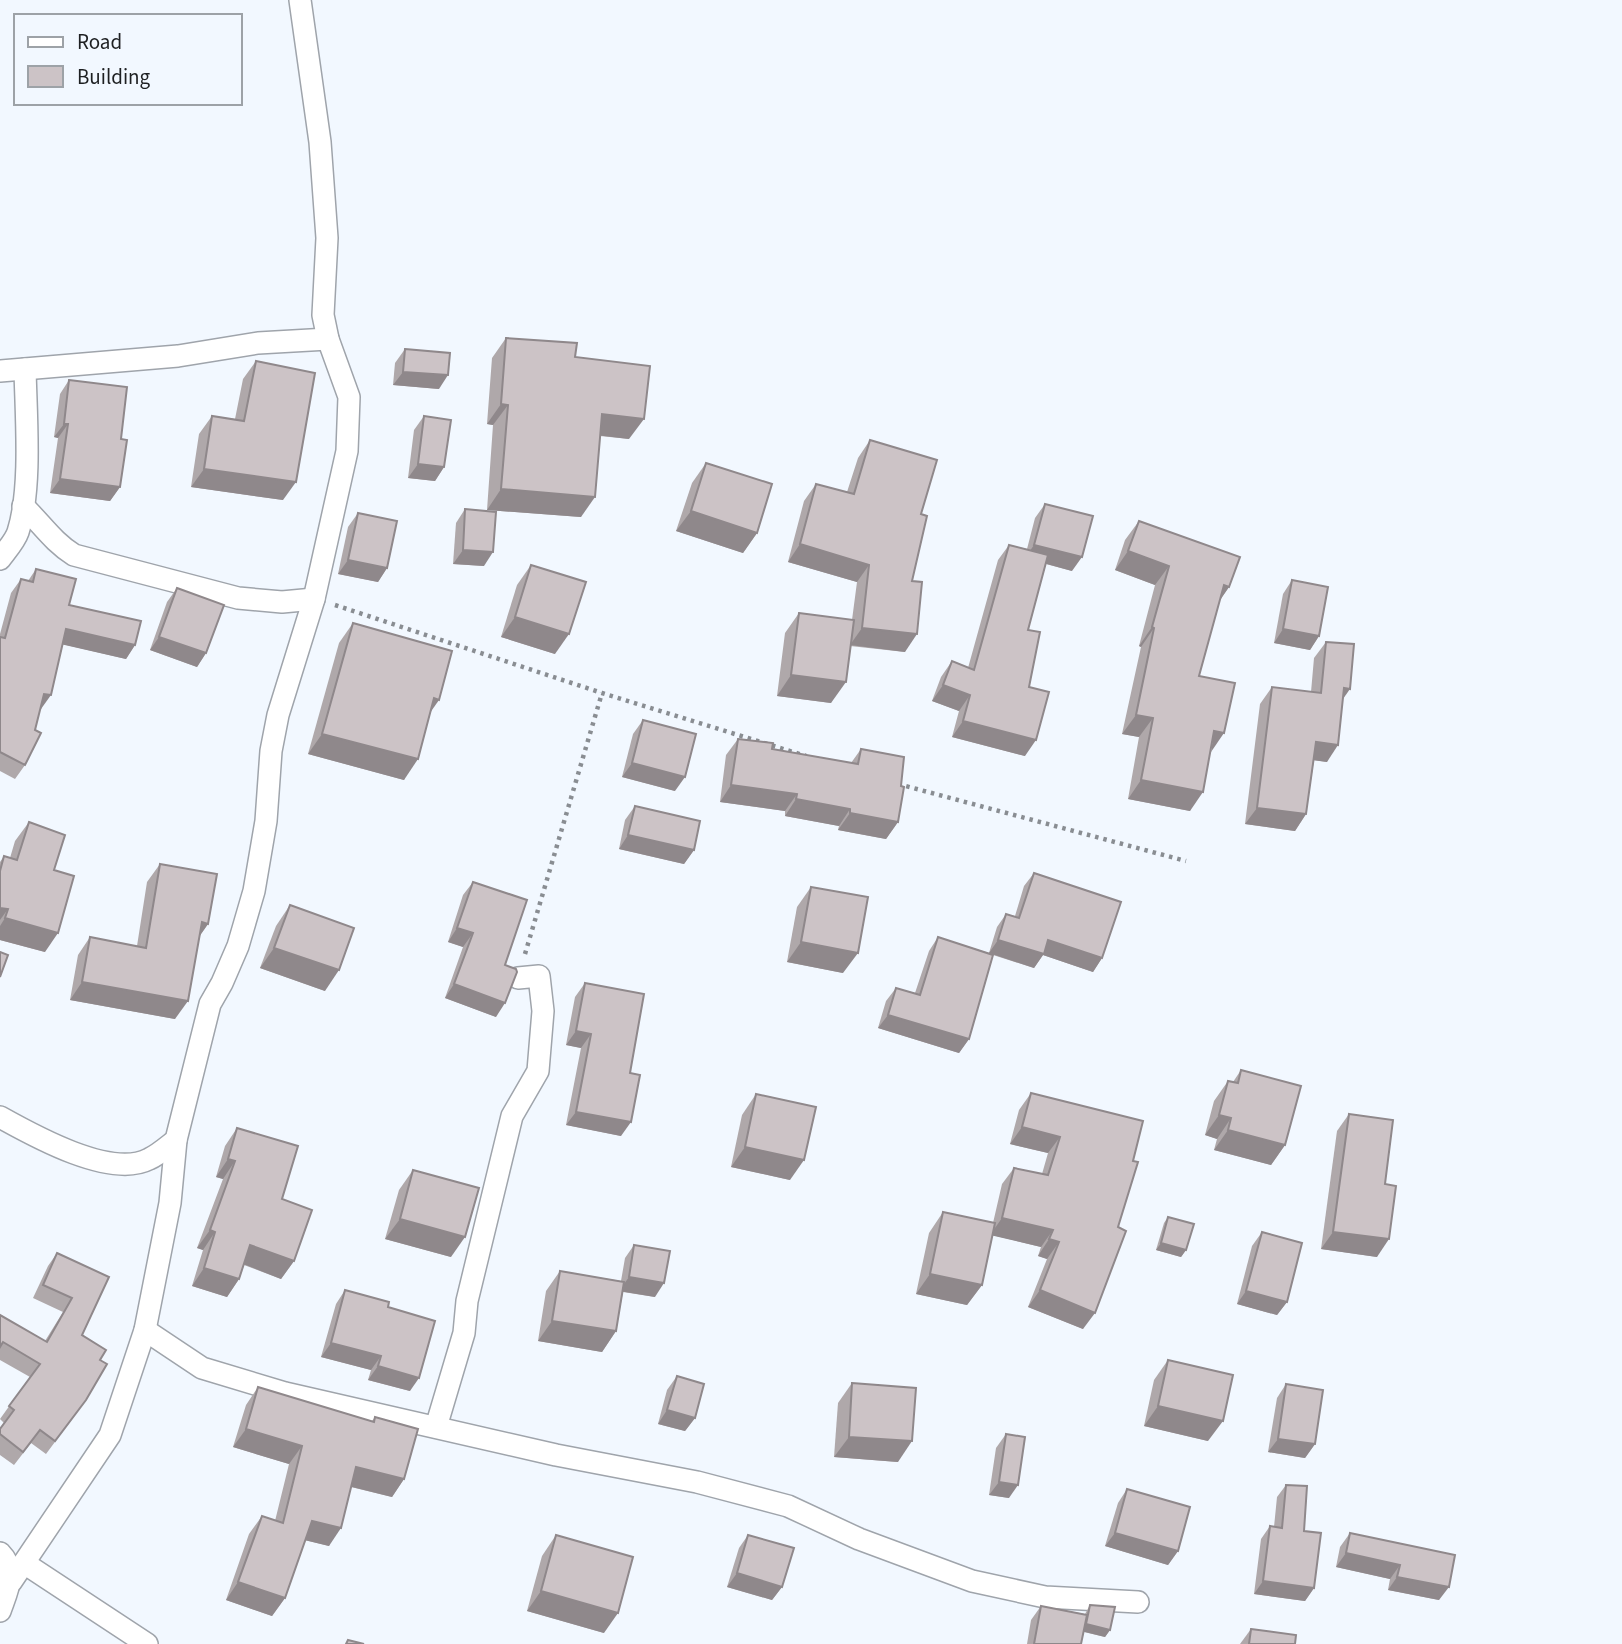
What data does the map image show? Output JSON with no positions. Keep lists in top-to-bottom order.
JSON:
{
  "legend": ["Road", "Building"]
}
